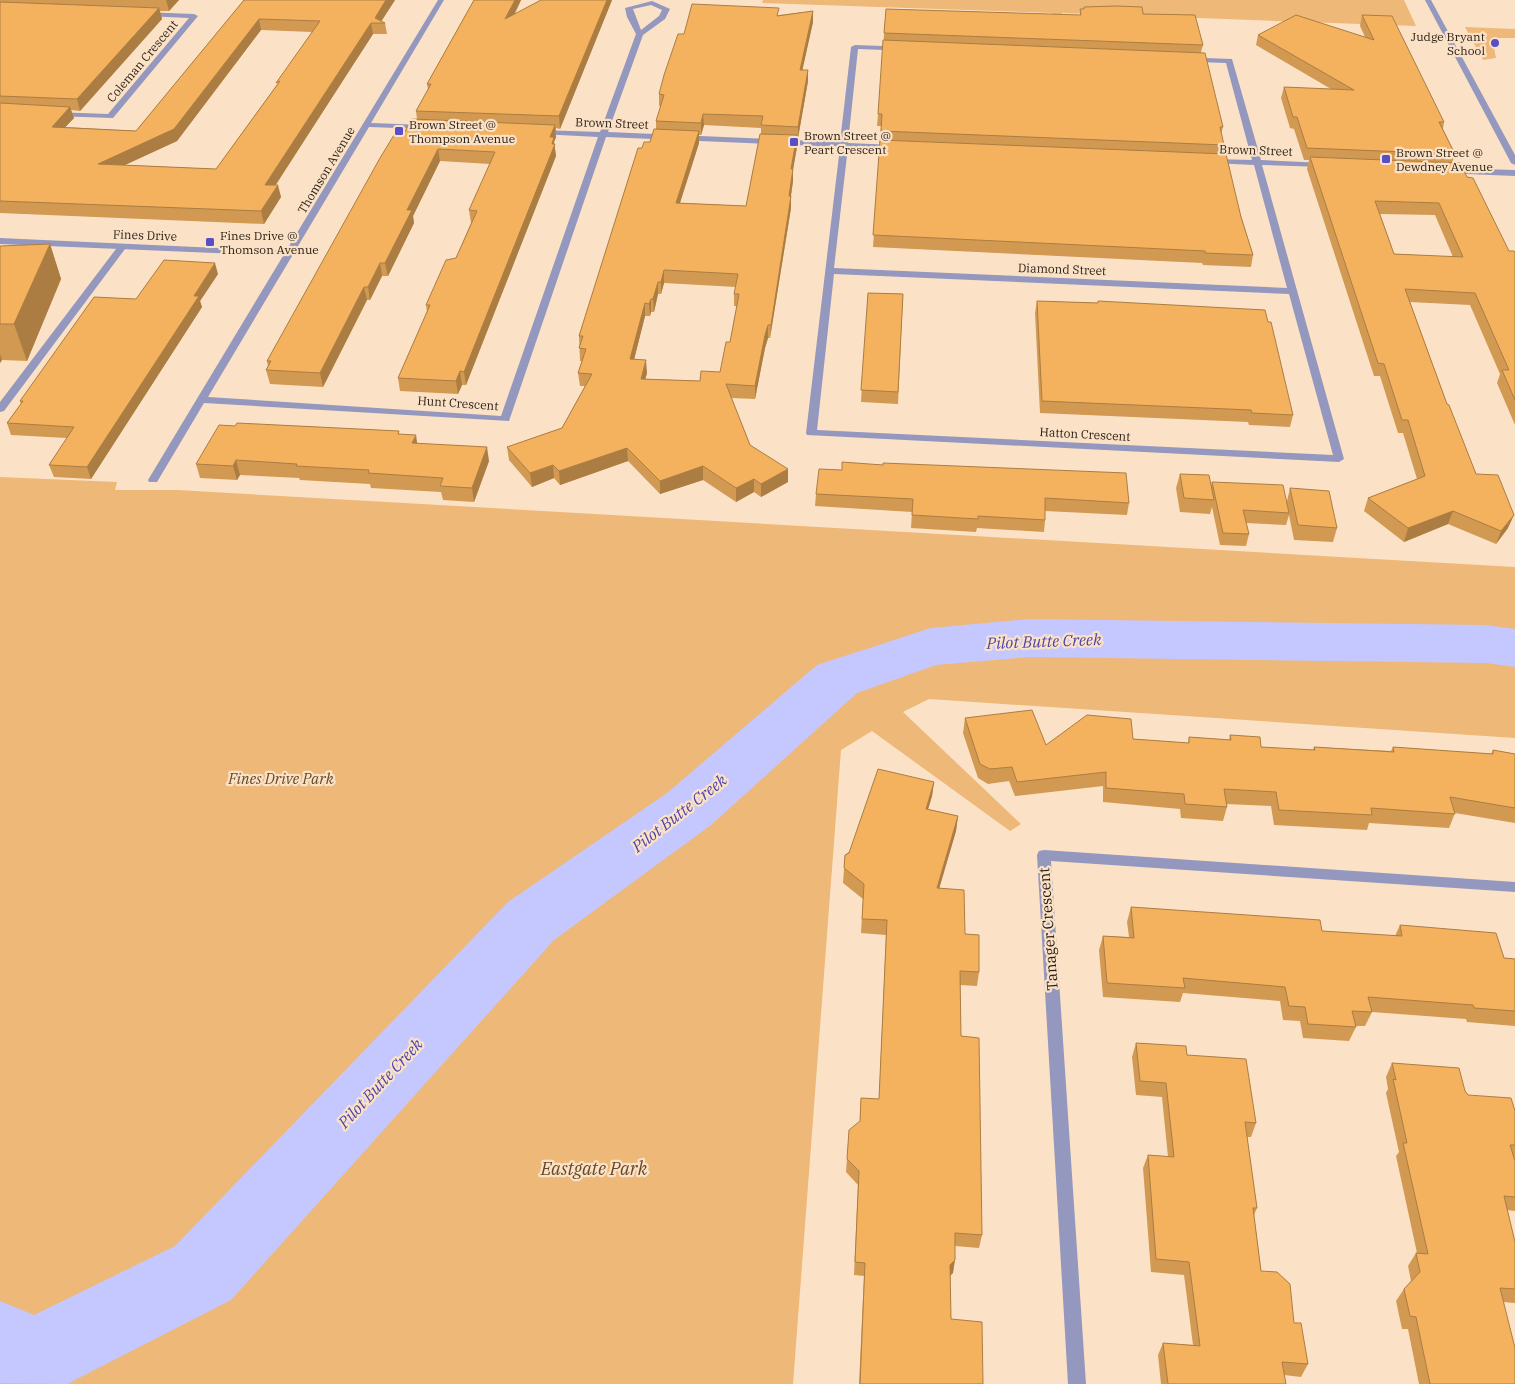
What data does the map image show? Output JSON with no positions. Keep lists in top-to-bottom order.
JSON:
{
  "streets": {
    "street": [
      "Coleman Crescent",
      "Brown Street",
      "Thomson Avenue",
      "Fines Drive",
      "Diamond Street",
      "Hunt Crescent",
      "Hatton Crescent",
      "Tanager Crescent"
    ]
  },
  "crossings": [
    ["Brown Street", "Hunt Crescent"],
    ["Brown Street", "Hatton Crescent"],
    ["Thomson Avenue", "Fines Drive"],
    ["Thomson Avenue", "Hunt Crescent"],
    ["Diamond Street", "Hatton Crescent"]
  ],
  "water": ["Pilot Butte Creek"],
  "parks": ["Fines Drive Park", "Eastgate Park"],
  "places": {
    "other": ["Judge Bryant School"],
    "transit": [
      "Brown Street @ Thompson Avenue",
      "Brown Street @ Peart Crescent",
      "Brown Street @ Dewdney Avenue",
      "Fines Drive @ Thomson Avenue"
    ]
  }
}
